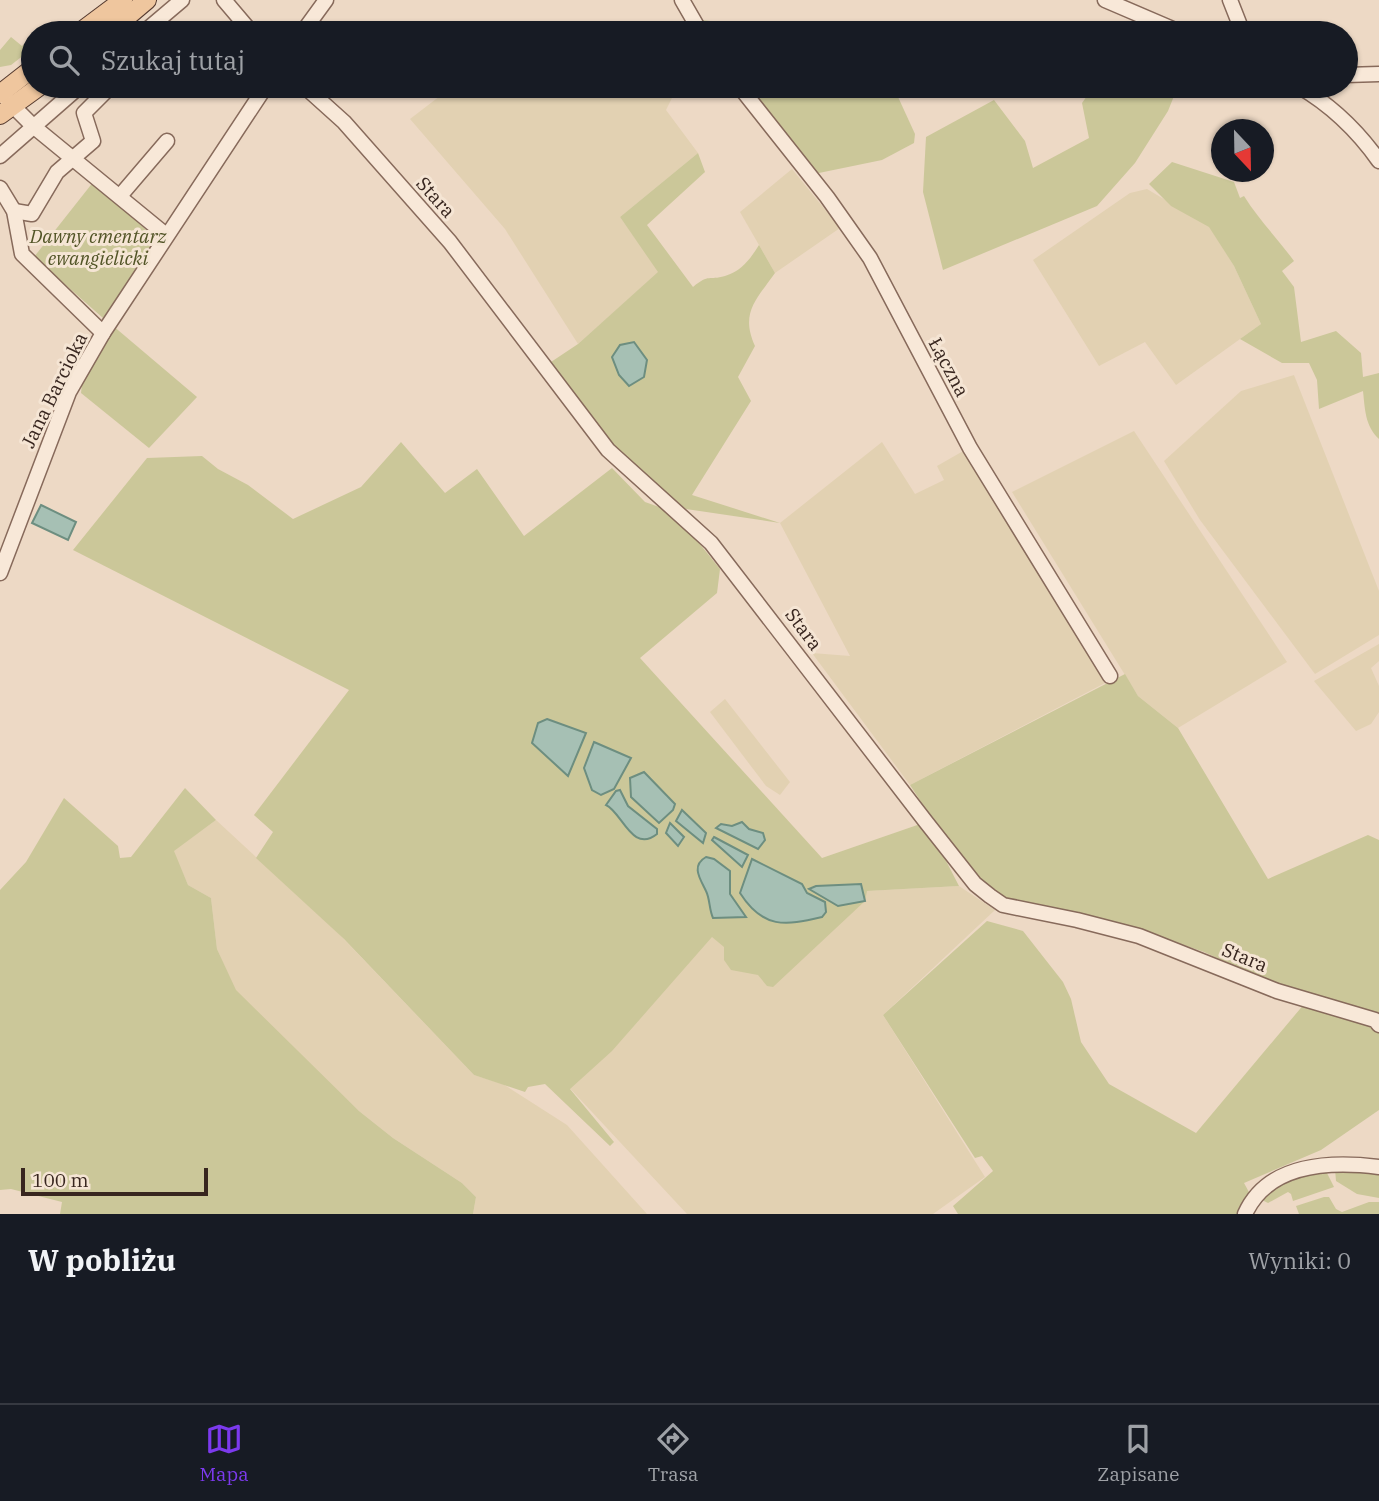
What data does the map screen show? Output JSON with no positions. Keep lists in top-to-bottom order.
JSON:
{
  "streets": {
    "street": ["Stara", "Łączna", "Jana Barcioka"]
  },
  "parks": ["Dawny cmentarz ewangielicki"],
  "scale_bar": "100 m",
  "north": "bottom",
  "page": {
    "search": "Szukaj tutaj",
    "scale": "100 m",
    "heading": ["W pobliżu", "Wyniki: 0"],
    "nav": ["Mapa", "Trasa", "Zapisane"]
  }
}
